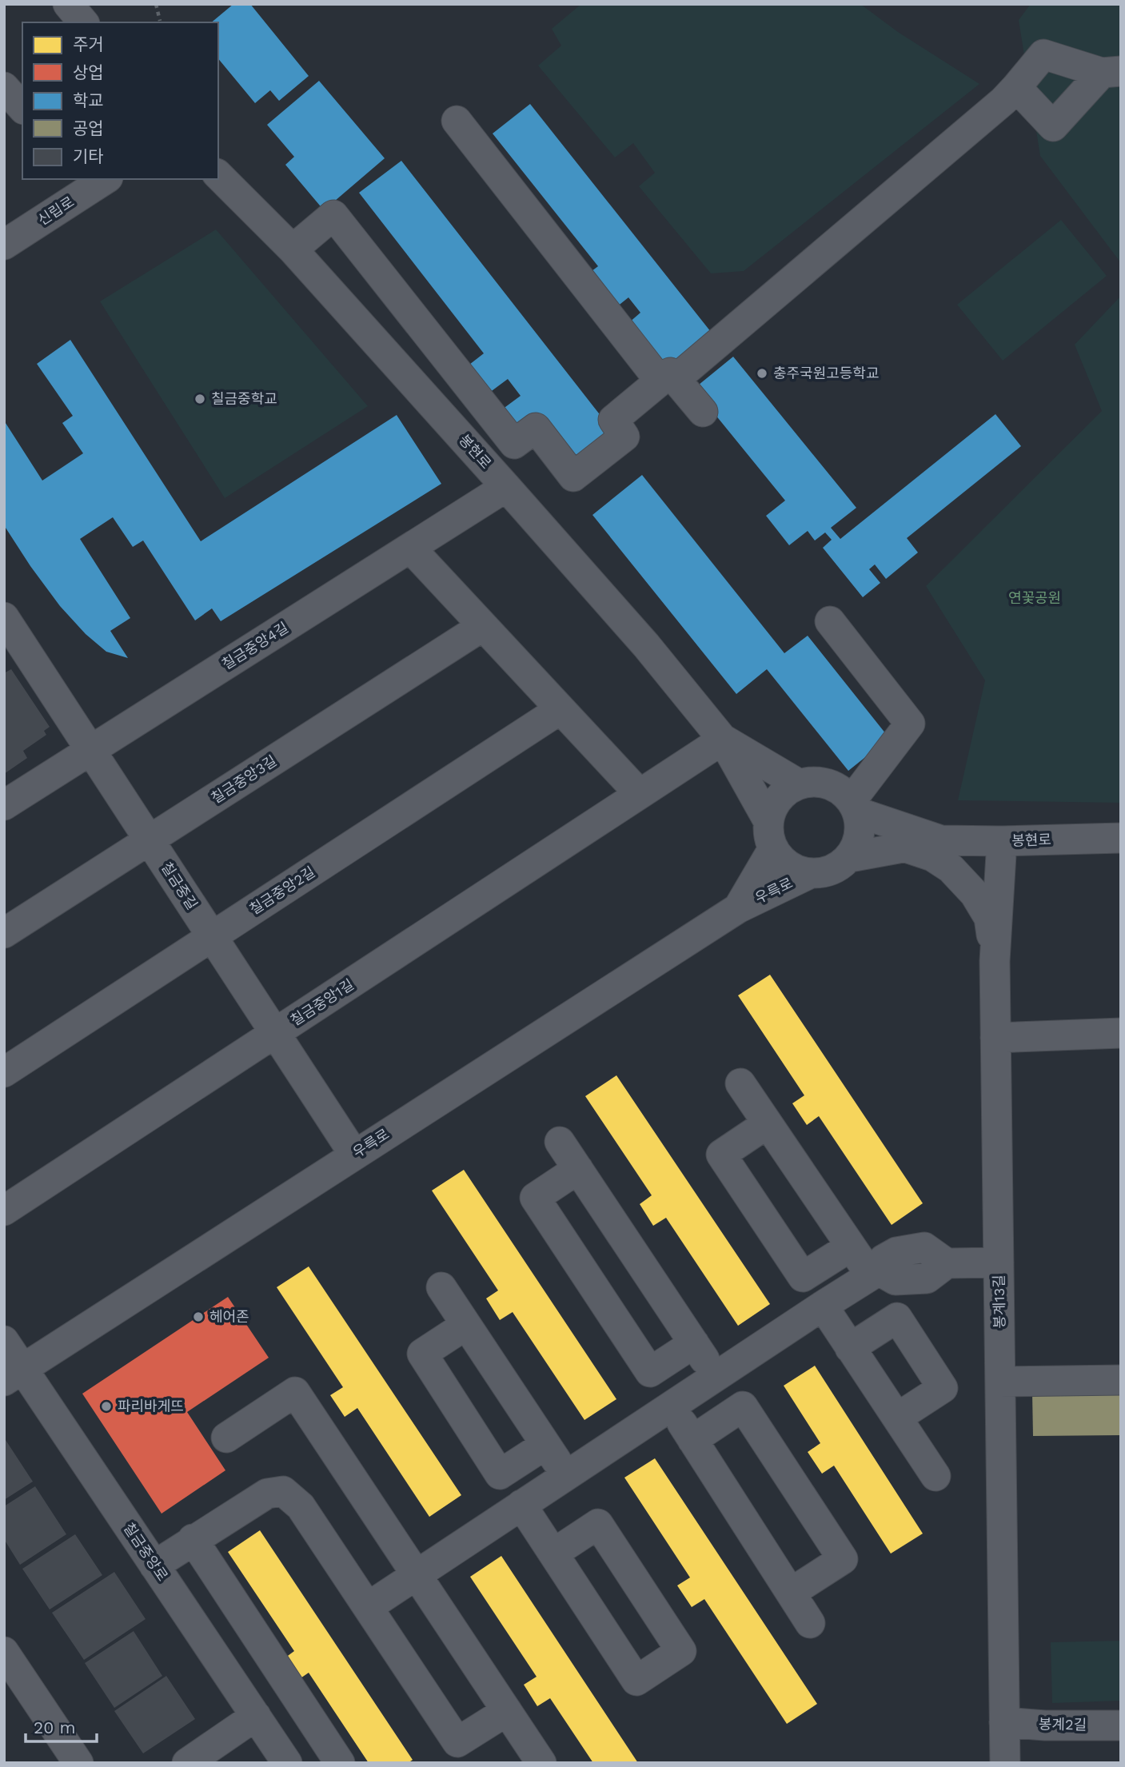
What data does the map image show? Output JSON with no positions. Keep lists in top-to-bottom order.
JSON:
{
  "streets": {
    "street": [
      "신립로",
      "봉현로",
      "칠금중앙4길",
      "칠금중앙3길",
      "칠금중길",
      "칠금중앙2길",
      "우륵로",
      "칠금중앙1길",
      "봉계13길",
      "칠금중앙로",
      "봉계2길"
    ]
  },
  "crossings": [
    ["봉현로", "칠금중앙4길"],
    ["봉현로", "우륵로"],
    ["봉현로", "칠금중앙1길"],
    ["봉현로", "봉계13길"],
    ["칠금중앙4길", "칠금중길"],
    ["칠금중앙3길", "칠금중길"],
    ["칠금중길", "칠금중앙2길"],
    ["칠금중길", "우륵로"],
    ["칠금중길", "칠금중앙1길"],
    ["우륵로", "칠금중앙로"],
    ["봉계13길", "봉계2길"]
  ],
  "parks": ["연꽃공원"],
  "places": [
    "충주국원고등학교",
    "칠금중학교",
    "헤어존",
    "파리바게뜨"
  ],
  "legend": [
    "주거",
    "상업",
    "학교",
    "공업",
    "기타"
  ],
  "scale_bar": "20 m"
}
